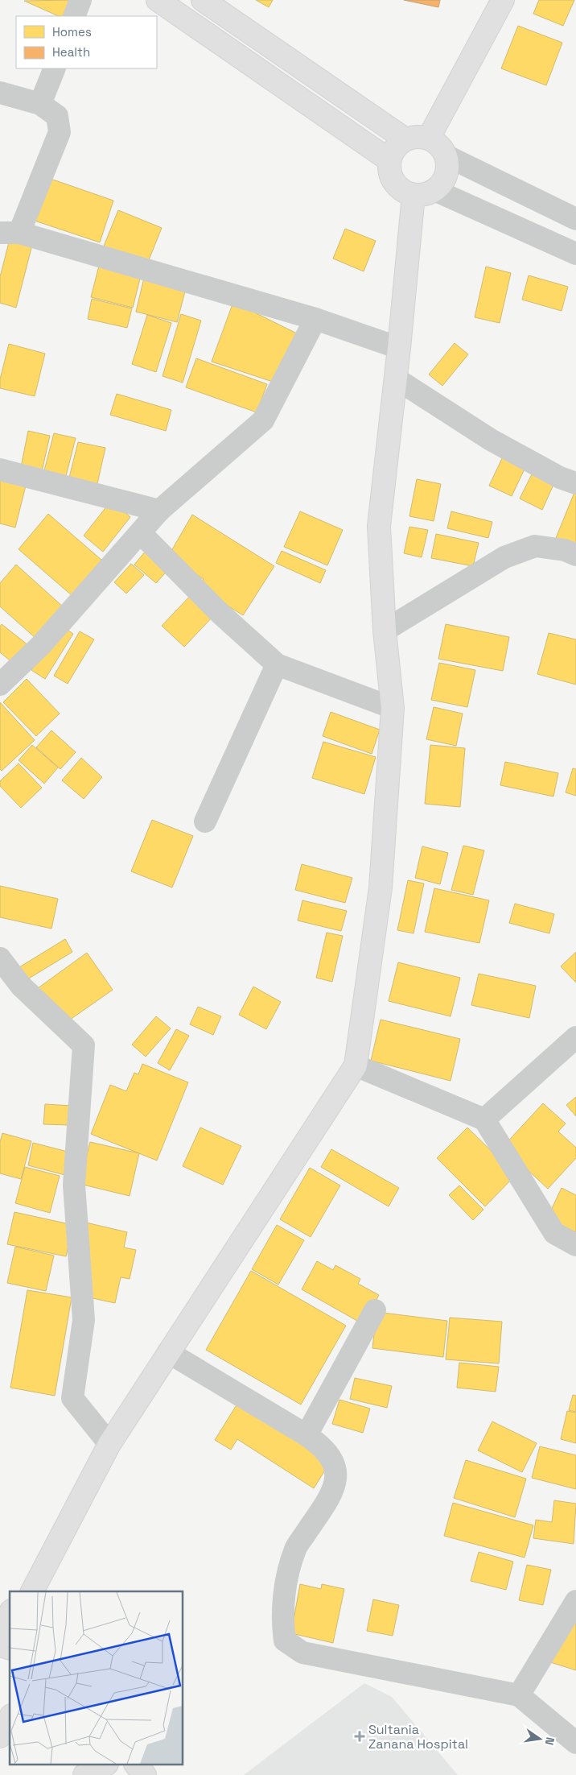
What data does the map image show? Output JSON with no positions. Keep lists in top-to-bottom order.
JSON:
{
  "places": {
    "health": ["Sultania Zanana Hospital"]
  },
  "legend": ["Homes", "Health"],
  "north": "right"
}
